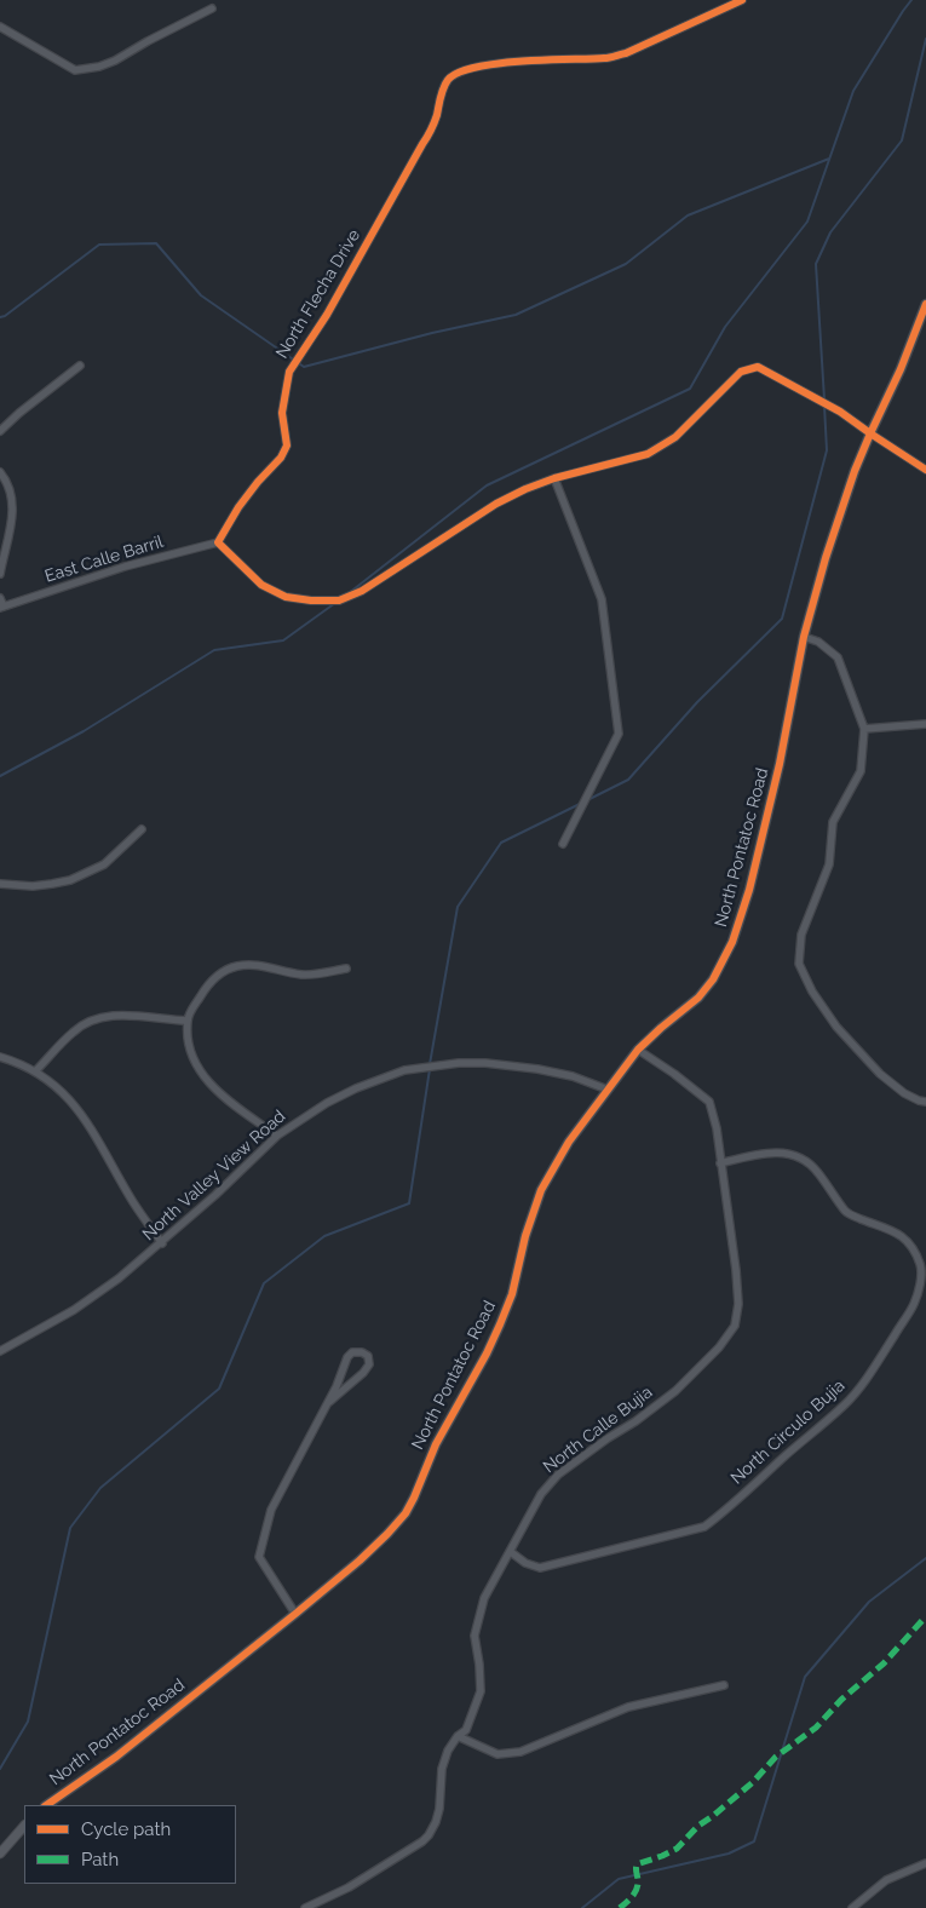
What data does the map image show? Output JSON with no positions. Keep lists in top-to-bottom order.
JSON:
{
  "streets": {
    "street": [
      "North Flecha Drive",
      "East Calle Barril",
      "North Pontatoc Road",
      "North Valley View Road",
      "North Calle Bujia",
      "North Circulo Bujia"
    ]
  },
  "crossings": [
    ["North Flecha Drive", "East Calle Barril"],
    ["North Pontatoc Road", "North Valley View Road"],
    ["North Pontatoc Road", "North Calle Bujia"],
    ["North Calle Bujia", "North Circulo Bujia"]
  ],
  "legend": ["Cycle path", "Path"]
}
